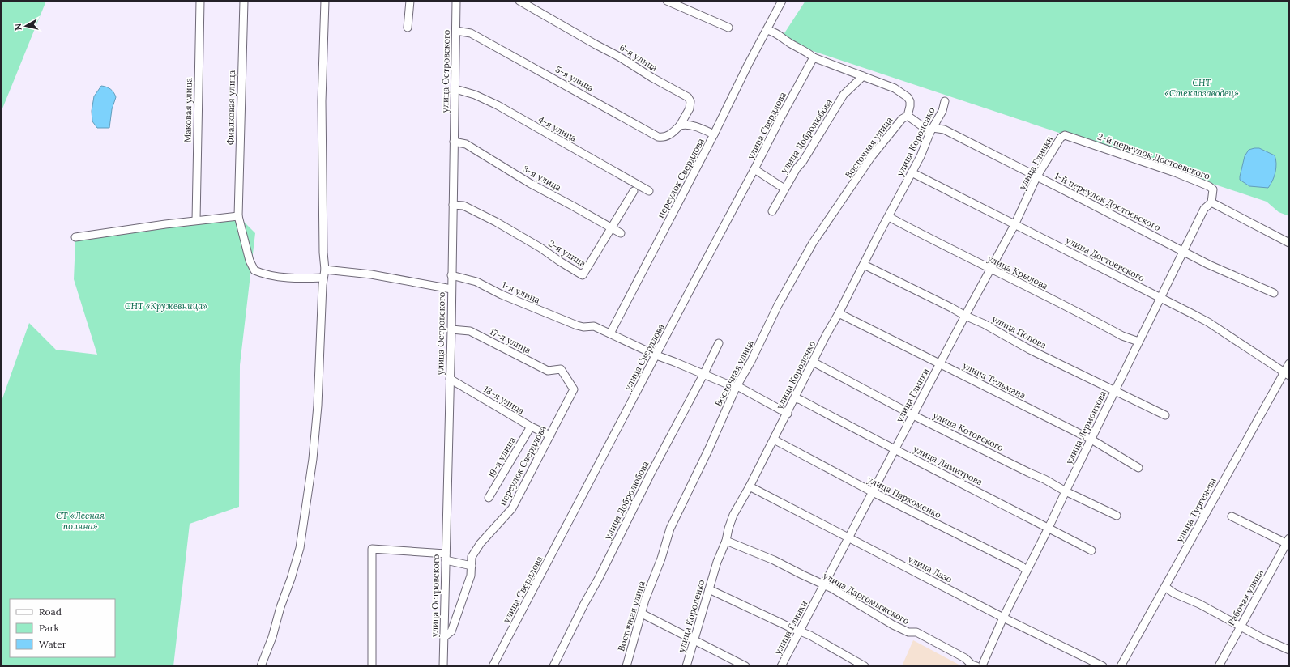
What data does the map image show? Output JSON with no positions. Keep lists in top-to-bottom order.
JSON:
{
  "streets": {
    "street": [
      "6-я улица",
      "улица Островского",
      "5-я улица",
      "Фиалковая улица",
      "Маковая улица",
      "улица Свердлова",
      "4-я улица",
      "улица Добролюбова",
      "улица Короленко",
      "Восточная улица",
      "2-й переулок Достоевского",
      "улица Глинки",
      "3-я улица",
      "переулок Свердлова",
      "1-й переулок Достоевского",
      "2-я улица",
      "улица Достоевского",
      "улица Крылова",
      "1-я улица",
      "улица Попова",
      "17-я улица",
      "улица Тельмана",
      "18-я улица",
      "улица Лермонтова",
      "улица Котовского",
      "19-я улица",
      "улица Димитрова",
      "улица Пархоменко",
      "улица Тургенева",
      "улица Лазо",
      "Рабочая улица",
      "улица Даргомыжского"
    ]
  },
  "crossings": [
    ["6-я улица", "5-я улица"],
    ["улица Островского", "5-я улица"],
    ["улица Островского", "4-я улица"],
    ["улица Островского", "3-я улица"],
    ["улица Островского", "переулок Свердлова"],
    ["улица Островского", "2-я улица"],
    ["улица Островского", "1-я улица"],
    ["улица Островского", "17-я улица"],
    ["улица Островского", "18-я улица"],
    ["улица Свердлова", "1-я улица"],
    ["улица Добролюбова", "1-я улица"],
    ["улица Короленко", "1-й переулок Достоевского"],
    ["улица Короленко", "улица Достоевского"],
    ["улица Короленко", "улица Крылова"],
    ["улица Короленко", "1-я улица"],
    ["улица Короленко", "улица Попова"],
    ["улица Короленко", "улица Тельмана"],
    ["улица Короленко", "улица Котовского"],
    ["улица Короленко", "улица Димитрова"],
    ["улица Короленко", "улица Пархоменко"],
    ["улица Короленко", "улица Лазо"],
    ["улица Короленко", "улица Даргомыжского"],
    ["Восточная улица", "1-й переулок Достоевского"],
    ["Восточная улица", "1-я улица"],
    ["2-й переулок Достоевского", "улица Глинки"],
    ["2-й переулок Достоевского", "улица Лермонтова"],
    ["улица Глинки", "1-й переулок Достоевского"],
    ["улица Глинки", "улица Достоевского"],
    ["улица Глинки", "улица Крылова"],
    ["улица Глинки", "улица Попова"],
    ["улица Глинки", "улица Тельмана"],
    ["улица Глинки", "улица Котовского"],
    ["улица Глинки", "улица Димитрова"],
    ["улица Глинки", "улица Пархоменко"],
    ["улица Глинки", "улица Лазо"],
    ["улица Глинки", "улица Даргомыжского"],
    ["3-я улица", "2-я улица"],
    ["переулок Свердлова", "1-я улица"],
    ["переулок Свердлова", "17-я улица"],
    ["переулок Свердлова", "18-я улица"],
    ["1-й переулок Достоевского", "улица Лермонтова"],
    ["улица Достоевского", "улица Лермонтова"],
    ["улица Достоевского", "улица Тургенева"],
    ["улица Крылова", "улица Лермонтова"],
    ["улица Попова", "улица Лермонтова"],
    ["улица Тельмана", "улица Лермонтова"],
    ["18-я улица", "19-я улица"],
    ["улица Лермонтова", "улица Котовского"],
    ["улица Лермонтова", "улица Димитрова"],
    ["улица Лермонтова", "улица Пархоменко"],
    ["улица Лермонтова", "улица Лазо"],
    ["улица Лермонтова", "улица Даргомыжского"]
  ],
  "parks": ["СНТ «Стеклозаводец»", "СНТ «Кружевница»", "СТ «Лесная поляна»"],
  "legend": ["Road", "Park", "Water"],
  "north": "left"
}
